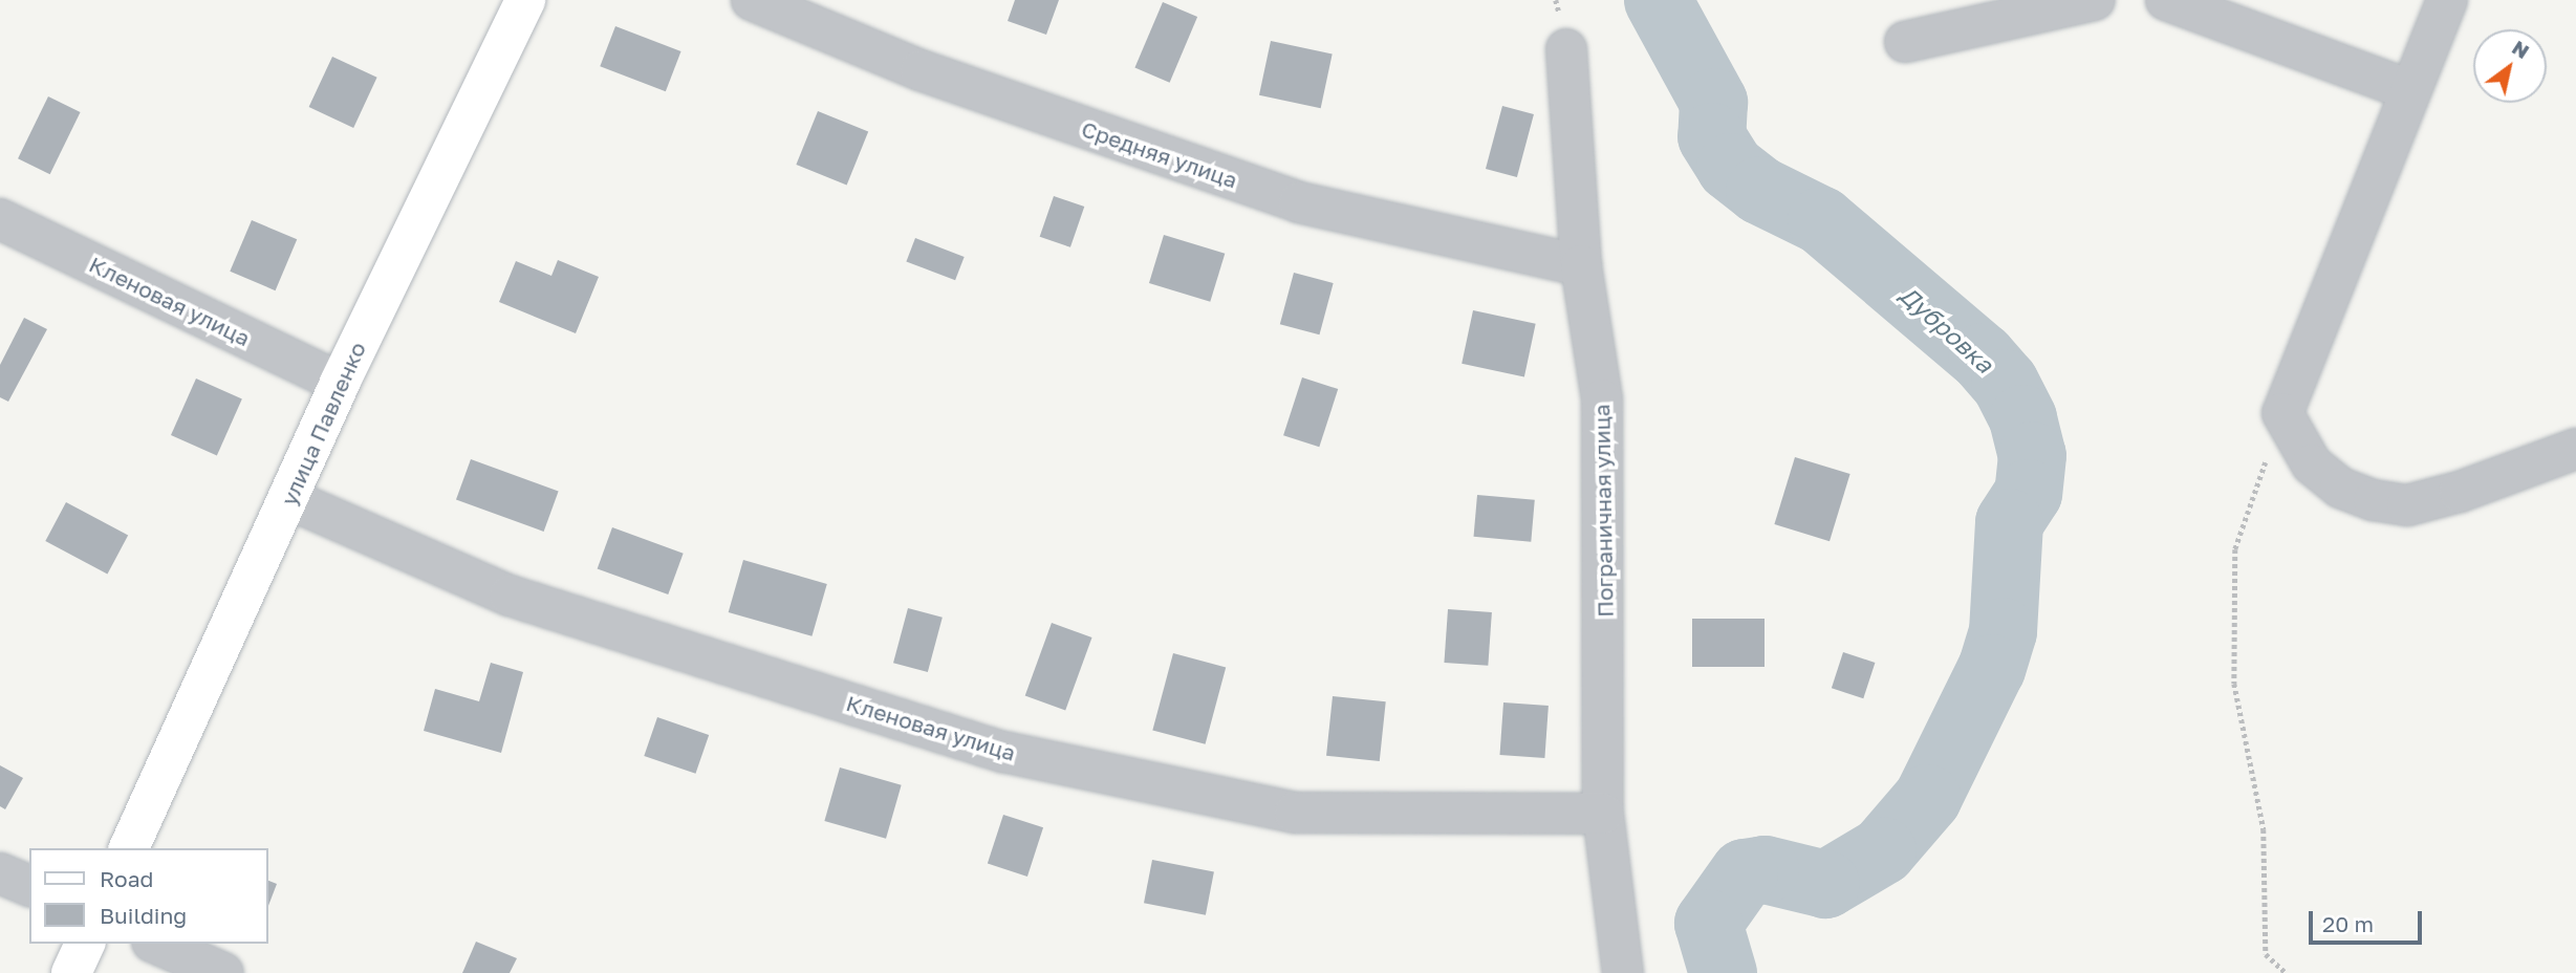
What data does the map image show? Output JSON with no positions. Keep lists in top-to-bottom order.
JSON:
{
  "streets": {
    "street": [
      "Средняя улица",
      "Кленовая улица",
      "улица Павленко",
      "Пограничная улица"
    ]
  },
  "crossings": [
    ["Средняя улица", "Пограничная улица"],
    ["Кленовая улица", "улица Павленко"],
    ["Кленовая улица", "Пограничная улица"]
  ],
  "water": ["Дубровка"],
  "legend": ["Road", "Building"],
  "scale_bar": "20 m",
  "north": "top right"
}
